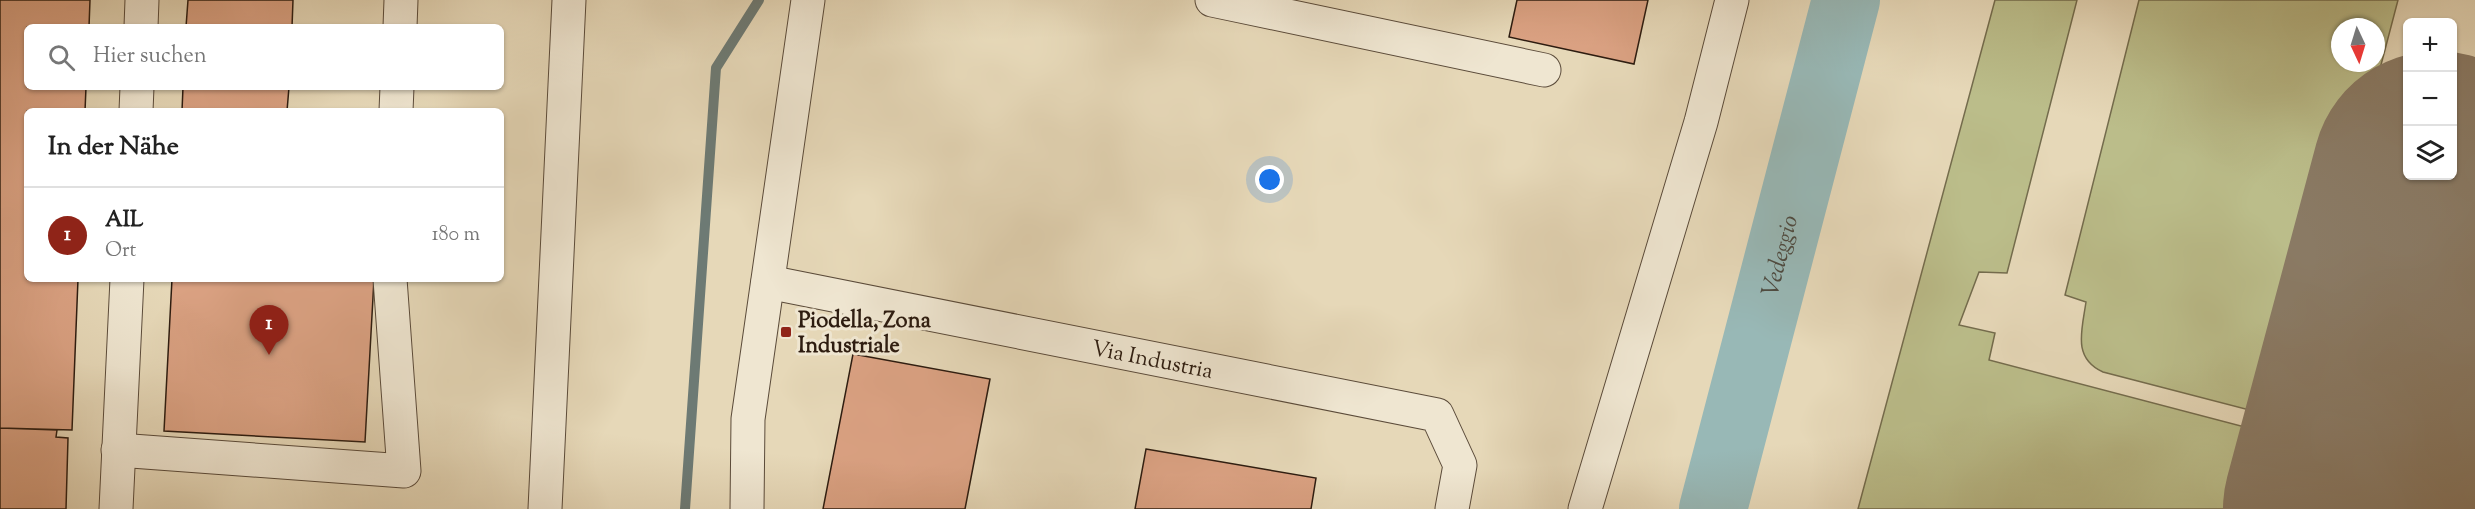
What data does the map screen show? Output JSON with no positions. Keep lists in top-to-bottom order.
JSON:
{
  "streets": {
    "street": ["Via Industria"]
  },
  "water": ["Vedeggio"],
  "places": {
    "transit": ["Piodella, Zona Industriale"]
  },
  "north": "bottom",
  "page": {
    "map_buttons": ["+", "−"],
    "search": "Hier suchen",
    "heading": "In der Nähe",
    "list": [
      {
        "mark": "1",
        "name": "AIL",
        "note": "Ort",
        "value": "180 m"
      }
    ],
    "pins": "1"
  }
}
